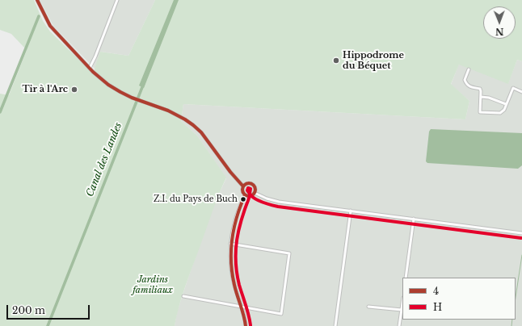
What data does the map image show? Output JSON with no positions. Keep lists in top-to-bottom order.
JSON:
{
  "water": ["Canal des Landes"],
  "parks": ["Jardins familiaux"],
  "places": ["Hippodrome du Béquet", "Tir à l'Arc", "Z.I. du Pays de Buch"],
  "lines": ["transit line 4", "transit line H"],
  "legend": ["4", "H"],
  "scale_bar": "200 m",
  "north": "bottom"
}
